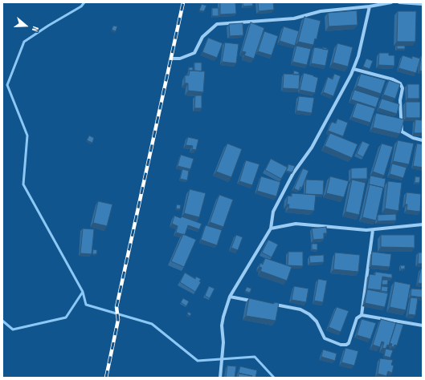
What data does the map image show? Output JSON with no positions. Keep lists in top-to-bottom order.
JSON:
{
  "north": "right"
}
